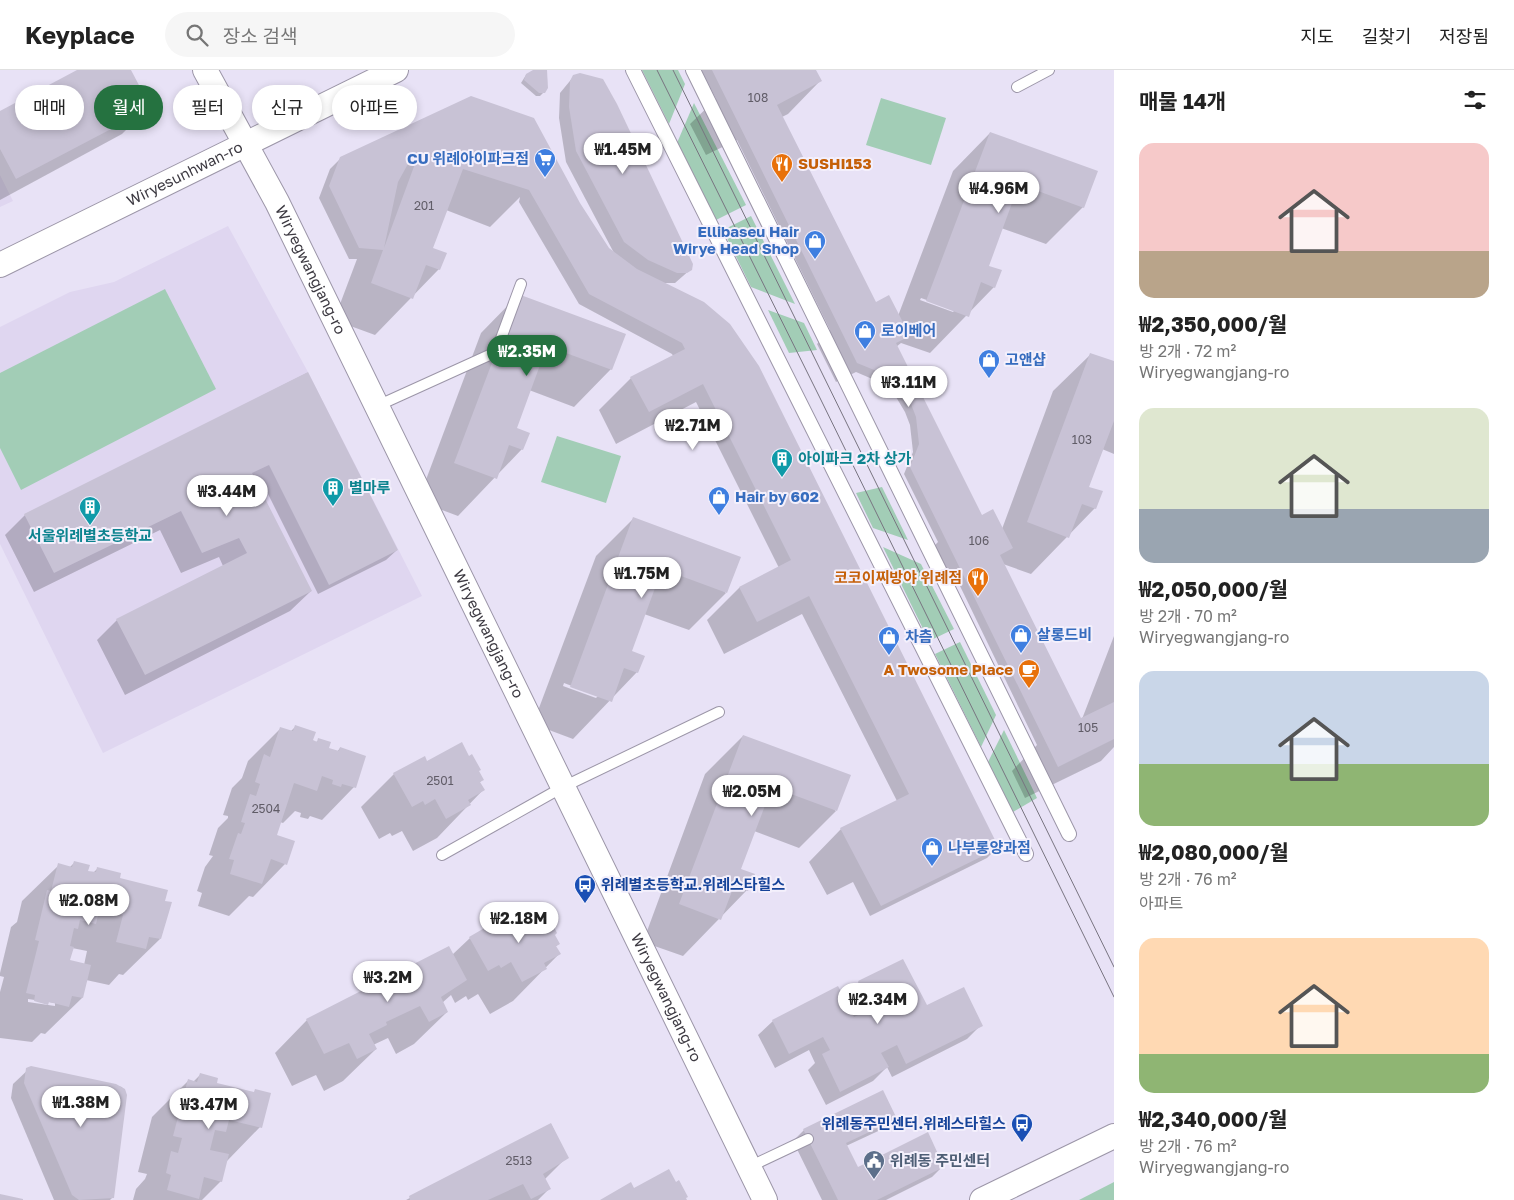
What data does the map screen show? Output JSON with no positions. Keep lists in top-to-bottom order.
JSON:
{
  "streets": {
    "street": ["Wiryesunhwan-ro", "Wiryegwangjang-ro"]
  },
  "crossings": [
    ["Wiryesunhwan-ro", "Wiryegwangjang-ro"]
  ],
  "places": {
    "supermarket": ["CU 위례아이파크점"],
    "restaurant": ["SUSHI153", "코코이찌방야 위례점"],
    "shop": [
      "Ellibaseu Hair Wirye Head Shop",
      "로이베어",
      "고앤샵",
      "Hair by 602",
      "살롱드비",
      "차츰",
      "나부롱양과점"
    ],
    "building": ["아이파크 2차 상가", "별마루", "서울위례별초등학교"],
    "cafe": ["A Twosome Place"],
    "bus stop": ["위례별초등학교.위례스타힐스", "위례동주민센터.위례스타힐스"],
    "public building": ["위례동 주민센터"]
  },
  "house_numbers": [
    "108",
    "201",
    "103",
    "106",
    "105",
    "2501",
    "2504",
    "2513"
  ],
  "page": {
    "header": "Keyplace",
    "search": "장소 검색",
    "nav": ["지도", "길찾기", "저장됨"],
    "heading": "매물 14개",
    "chip": [
      "매매",
      "월세",
      "필터",
      "신규",
      "아파트"
    ],
    "list": [
      {
        "name": "₩2,350,000/월",
        "note": "방 2개 · 72 m² · Wiryegwangjang-ro"
      },
      {
        "name": "₩2,050,000/월",
        "note": "방 2개 · 70 m² · Wiryegwangjang-ro"
      },
      {
        "name": "₩2,080,000/월",
        "note": "방 2개 · 76 m² · 아파트"
      },
      {
        "name": "₩2,340,000/월",
        "note": "방 2개 · 76 m² · Wiryegwangjang-ro"
      }
    ],
    "price": [
      "₩1.45M",
      "₩4.96M",
      "₩2.35M",
      "₩3.11M",
      "₩2.71M",
      "₩3.44M",
      "₩1.75M",
      "₩2.05M",
      "₩2.08M",
      "₩2.18M",
      "₩3.2M",
      "₩2.34M",
      "₩1.38M",
      "₩3.47M"
    ]
  }
}
